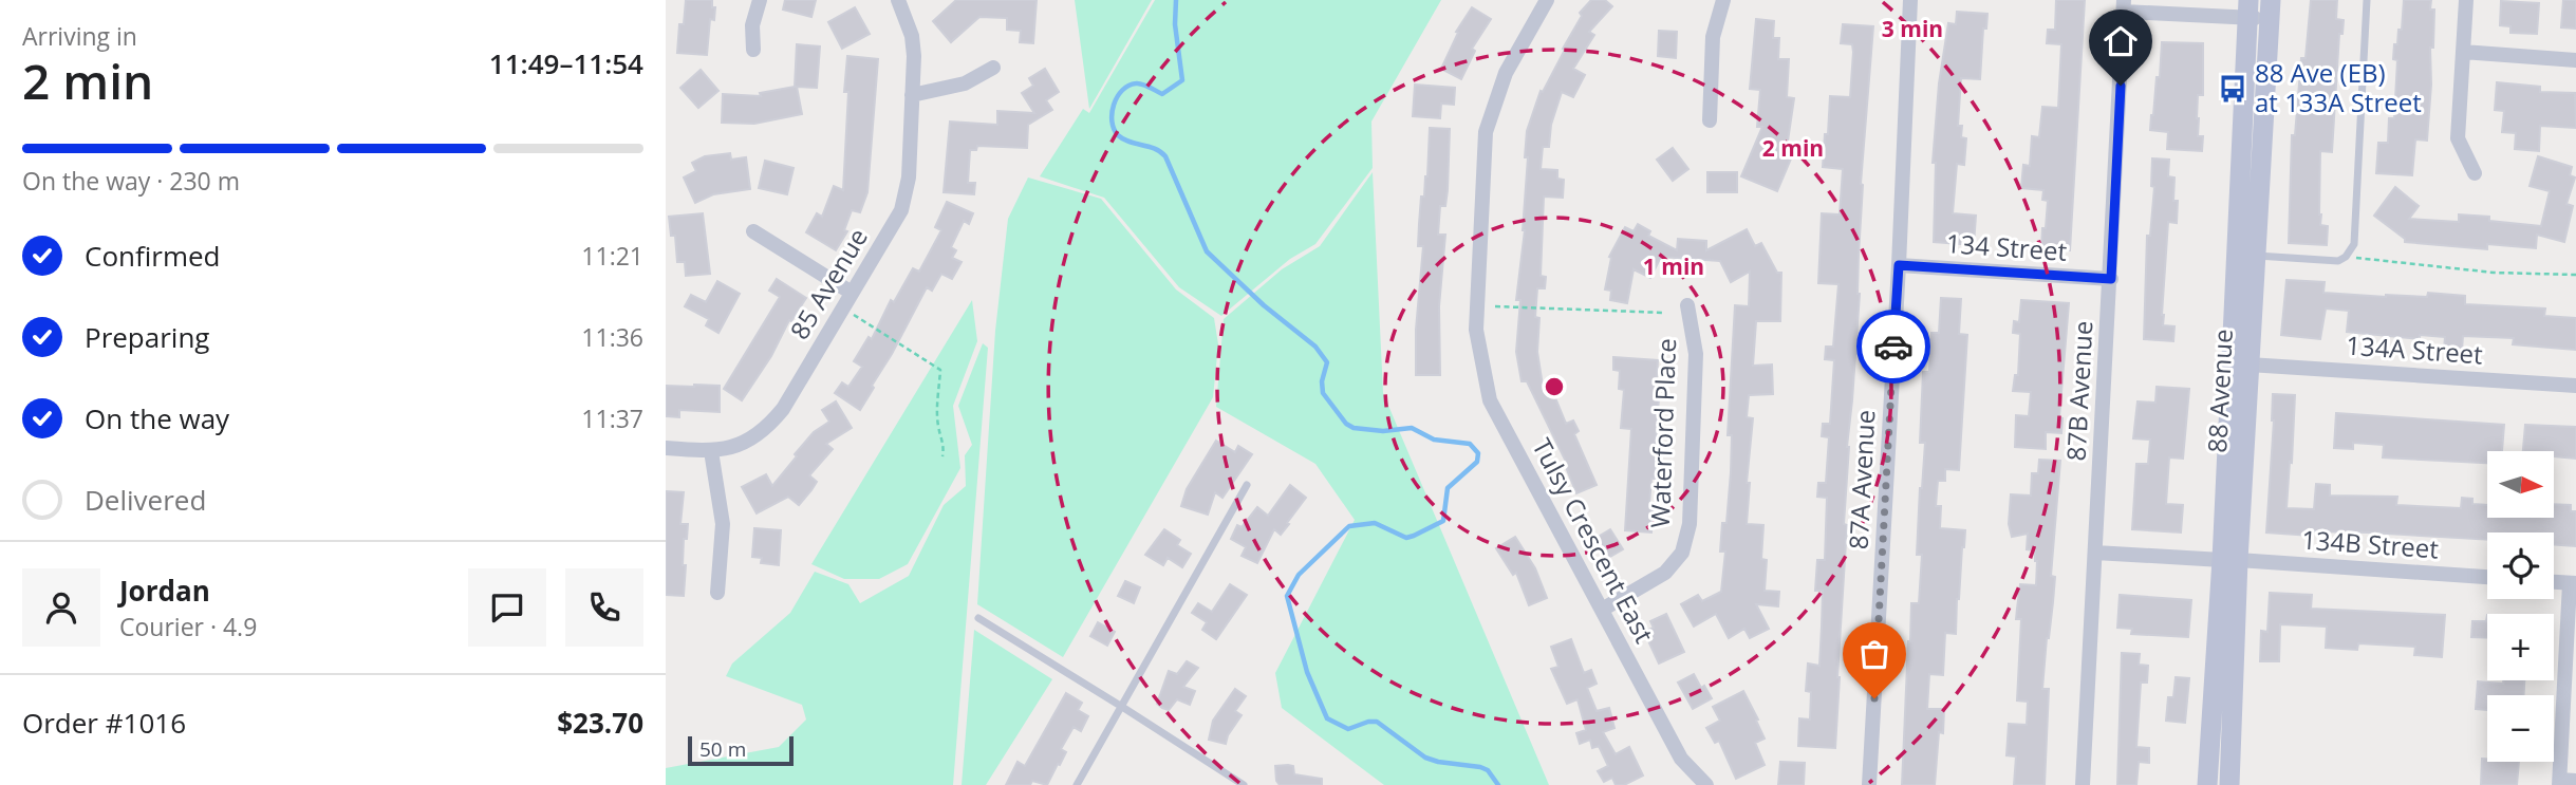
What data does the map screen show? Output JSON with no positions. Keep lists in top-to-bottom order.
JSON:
{
  "streets": {
    "main road": ["88 Avenue"],
    "street": [
      "134 Street",
      "85 Avenue",
      "134A Street",
      "87B Avenue",
      "Waterford Place",
      "87A Avenue",
      "Tulsy Crescent East",
      "134B Street"
    ]
  },
  "crossings": [
    ["134 Street", "87B Avenue"],
    ["134 Street", "87A Avenue"],
    ["134A Street", "88 Avenue"],
    ["87B Avenue", "134B Street"],
    ["88 Avenue", "134B Street"],
    ["Waterford Place", "Tulsy Crescent East"]
  ],
  "places": {
    "bus stop": ["88 Ave (EB) at 133A Street"]
  },
  "scale_bar": "50 m",
  "north": "right",
  "page": {
    "heading": ["2 min", "Arriving in", "11:49–11:54"],
    "panel": [
      "Jordan",
      "Courier · 4.9",
      "Order #1016",
      "$23.70"
    ],
    "bar": "On the way · 230 m",
    "list": [
      ["Confirmed", "11:21"],
      ["Preparing", "11:36"],
      ["On the way", "11:37"],
      "Delivered"
    ],
    "map_buttons": ["+", "−"],
    "scale": "50 m"
  },
  "rings": ["3 min", "2 min", "1 min"]
}
